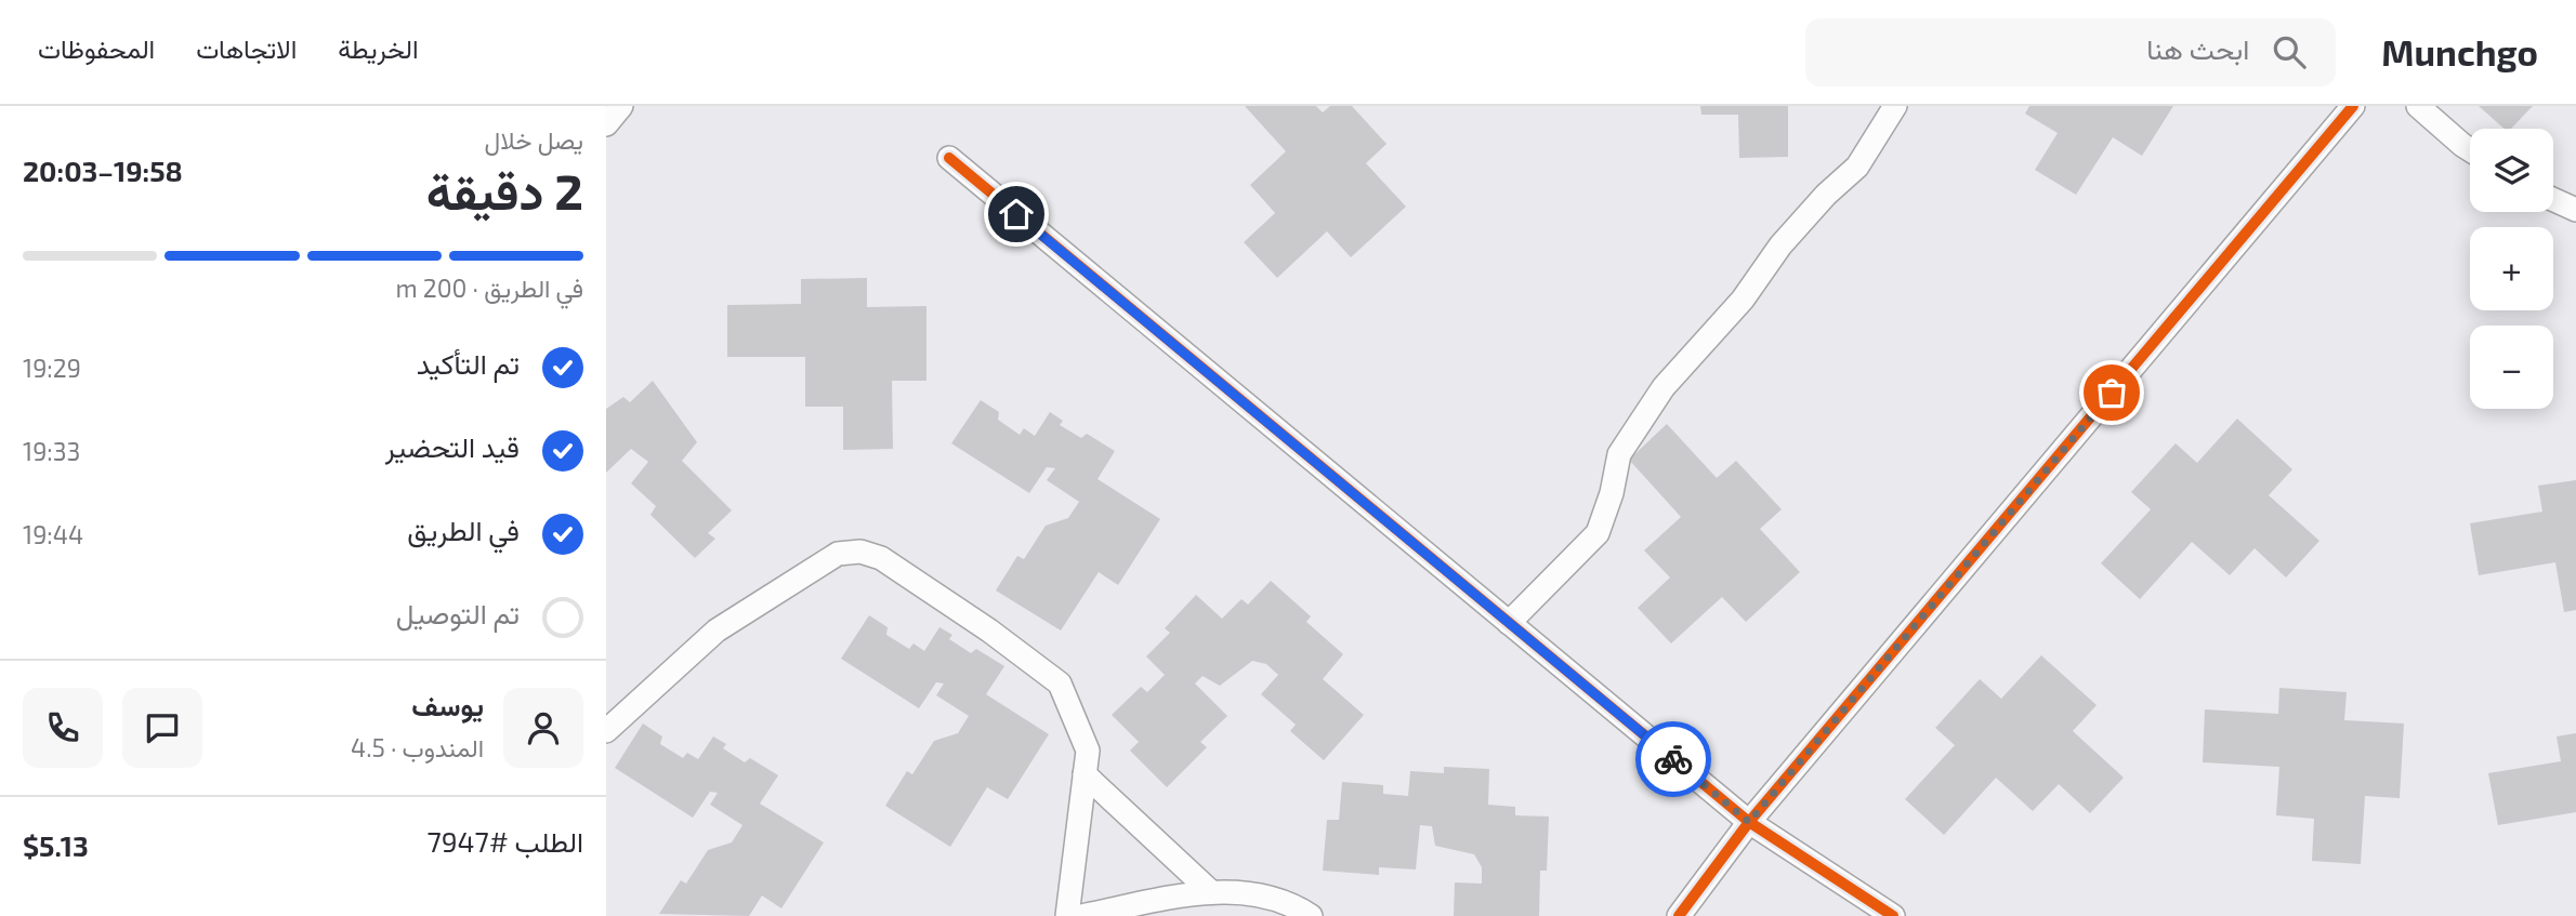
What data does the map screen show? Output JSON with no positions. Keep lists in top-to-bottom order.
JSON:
{
  "page": {
    "header": "Munchgo",
    "search": "ابحث هنا",
    "nav": ["الخريطة", "الاتجاهات", "المحفوظات"],
    "heading": ["2 دقيقة", "يصل خلال", "19:58–20:03"],
    "panel": [
      "يوسف",
      "المندوب · 4.5",
      "الطلب #7947",
      "$5.13"
    ],
    "map_buttons": ["+", "−"],
    "bar": "في الطريق · 200 m",
    "list": [
      ["تم التأكيد", "19:29"],
      ["قيد التحضير", "19:33"],
      ["في الطريق", "19:44"],
      "تم التوصيل"
    ]
  }
}
